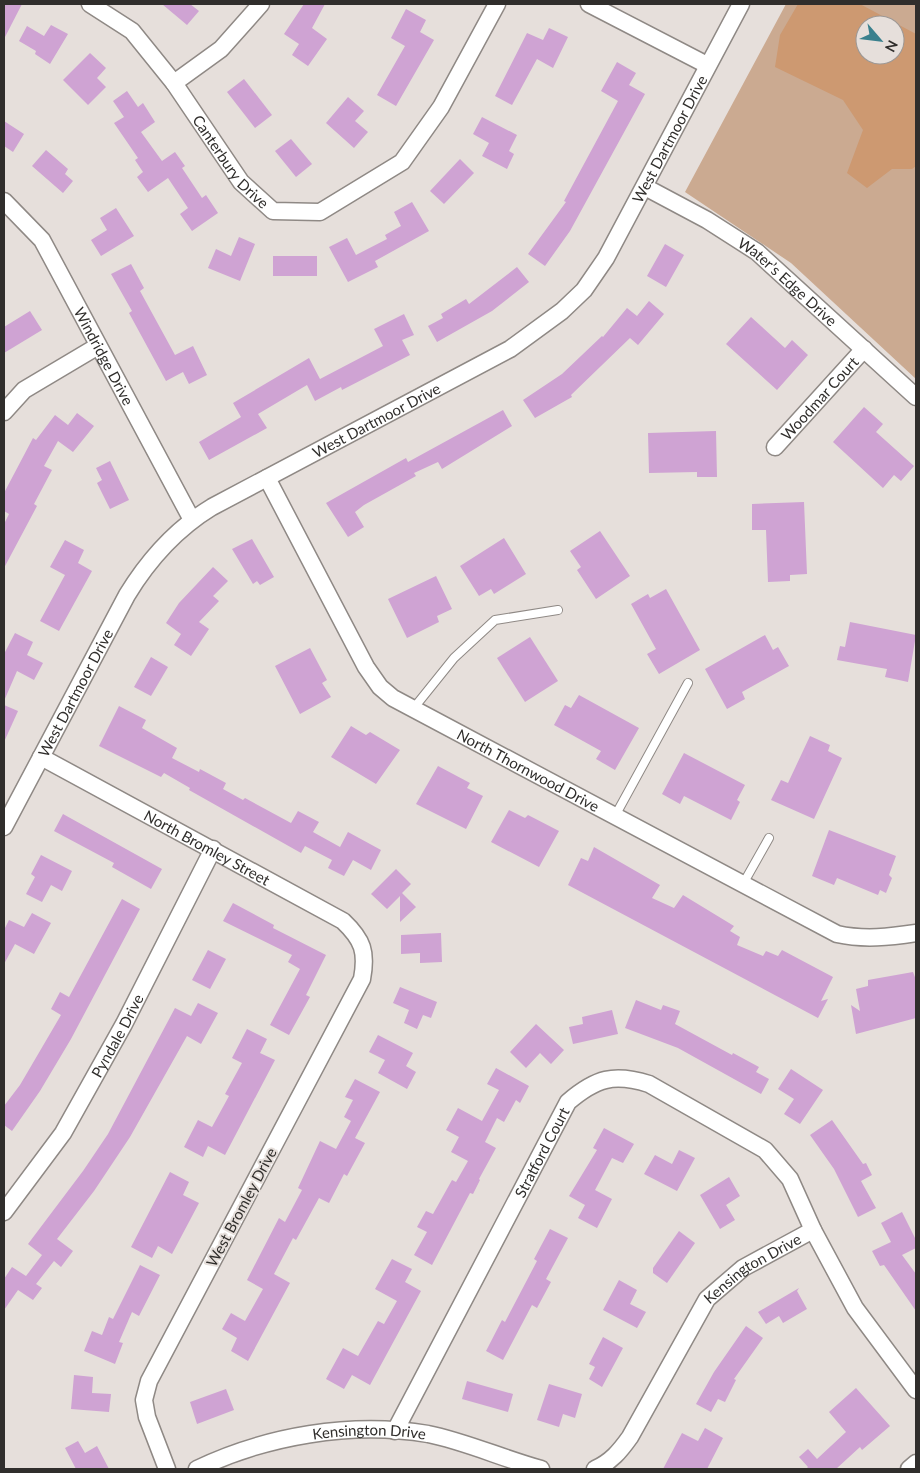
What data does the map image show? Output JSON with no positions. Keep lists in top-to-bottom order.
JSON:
{
  "streets": {
    "street": [
      "West Dartmoor Drive",
      "Canterbury Drive",
      "Water’s Edge Drive",
      "Windridge Drive",
      "Woodmar Court",
      "North Thornwood Drive",
      "North Bromley Street",
      "Pyndale Drive",
      "Stratford Court",
      "West Bromley Drive",
      "Kensington Drive"
    ]
  },
  "crossings": [
    ["West Dartmoor Drive", "Water’s Edge Drive"],
    ["West Dartmoor Drive", "Windridge Drive"],
    ["West Dartmoor Drive", "North Thornwood Drive"],
    ["West Dartmoor Drive", "North Bromley Street"],
    ["Water’s Edge Drive", "Woodmar Court"],
    ["North Bromley Street", "Pyndale Drive"],
    ["North Bromley Street", "West Bromley Drive"],
    ["Stratford Court", "Kensington Drive"]
  ],
  "north": "bottom right"
}
